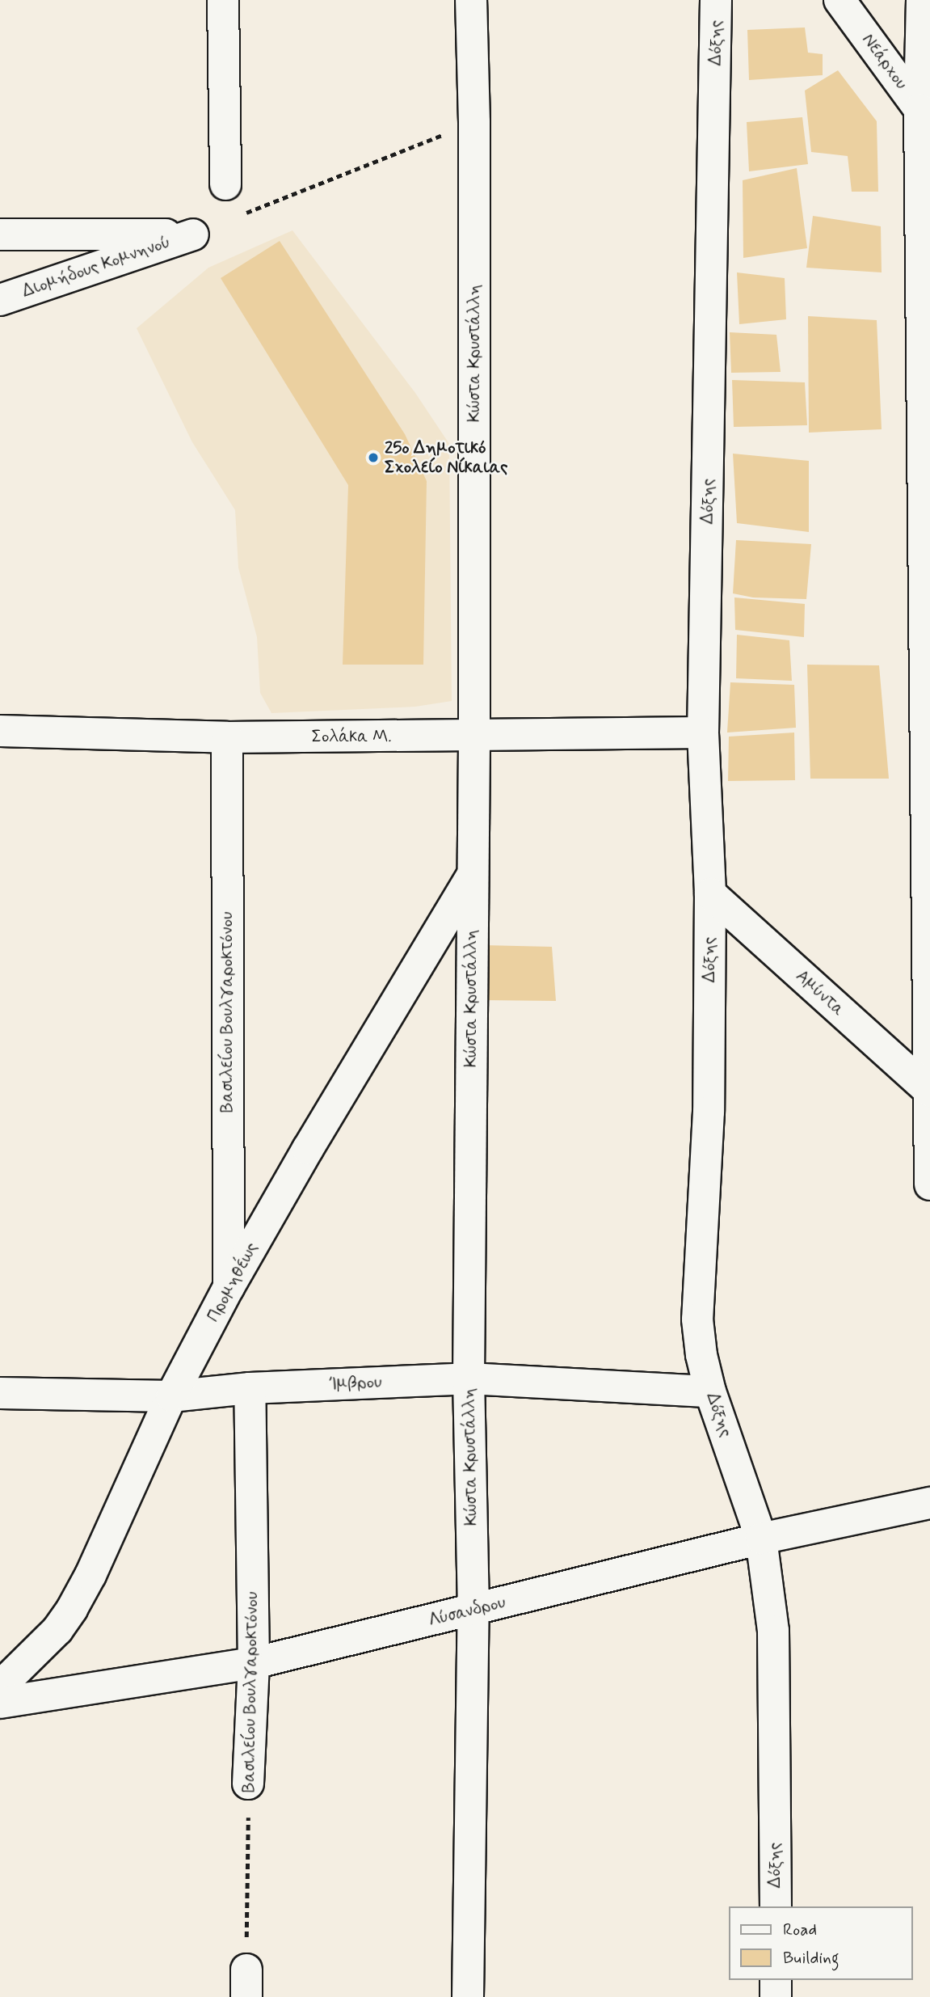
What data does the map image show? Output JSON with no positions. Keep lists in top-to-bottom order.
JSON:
{
  "streets": {
    "street": [
      "Δόξης",
      "Νεάρχου",
      "Διομήδους Κομνηνού",
      "Κώστα Κρυστάλλη",
      "Σολάκα Μ.",
      "Αμύντα",
      "Βασιλείου Βουλγαροκτόνου",
      "Προμηθέως",
      "Ίμβρου",
      "Λύσανδρου"
    ]
  },
  "crossings": [
    ["Δόξης", "Σολάκα Μ."],
    ["Δόξης", "Αμύντα"],
    ["Δόξης", "Ίμβρου"],
    ["Δόξης", "Λύσανδρου"],
    ["Κώστα Κρυστάλλη", "Σολάκα Μ."],
    ["Κώστα Κρυστάλλη", "Προμηθέως"],
    ["Κώστα Κρυστάλλη", "Ίμβρου"],
    ["Κώστα Κρυστάλλη", "Λύσανδρου"],
    ["Σολάκα Μ.", "Βασιλείου Βουλγαροκτόνου"],
    ["Βασιλείου Βουλγαροκτόνου", "Προμηθέως"],
    ["Βασιλείου Βουλγαροκτόνου", "Ίμβρου"],
    ["Βασιλείου Βουλγαροκτόνου", "Λύσανδρου"],
    ["Προμηθέως", "Ίμβρου"]
  ],
  "places": ["25o Δημοτικό Σχολείο Νίκαιας"],
  "legend": ["Road", "Building"]
}
